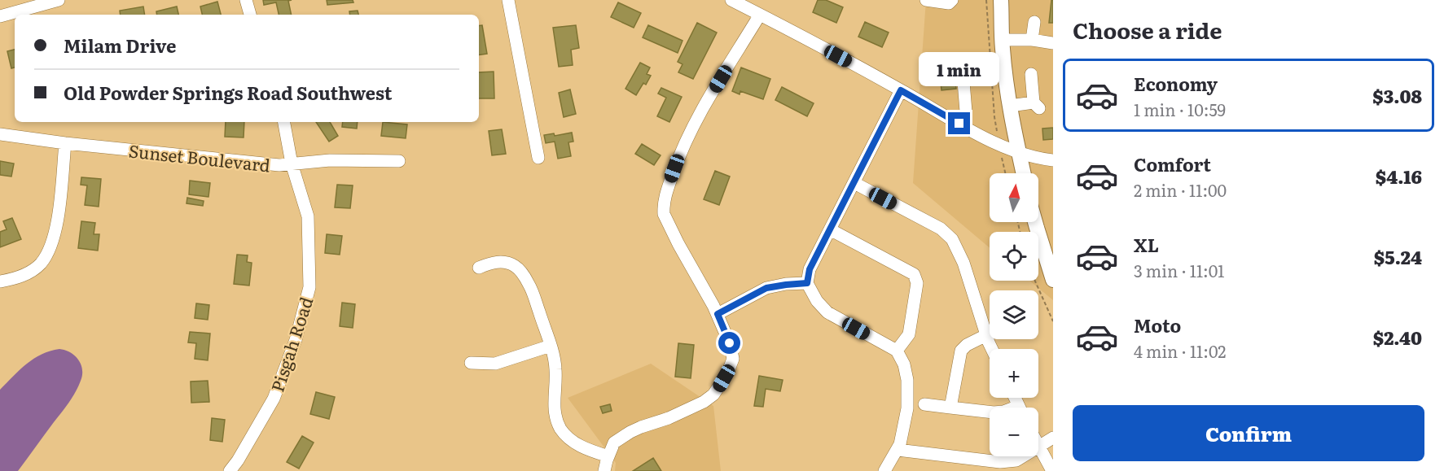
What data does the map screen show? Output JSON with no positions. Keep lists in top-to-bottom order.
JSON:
{
  "streets": {
    "street": ["Sunset Boulevard", "Pisgah Road"]
  },
  "crossings": [
    ["Sunset Boulevard", "Pisgah Road"]
  ],
  "north": "top",
  "page": {
    "heading": "Choose a ride",
    "banner": ["Milam Drive", "Old Powder Springs Road Southwest"],
    "bubble": "1 min",
    "list": [
      {
        "name": "Economy",
        "note": "1 min · 10:59",
        "value": "$3.08"
      },
      {
        "name": "Comfort",
        "note": "2 min · 11:00",
        "value": "$4.16"
      },
      {
        "name": "XL",
        "note": "3 min · 11:01",
        "value": "$5.24"
      },
      {
        "name": "Moto",
        "note": "4 min · 11:02",
        "value": "$2.40"
      }
    ],
    "map_buttons": ["+", "−"],
    "buttons": "Confirm"
  }
}
